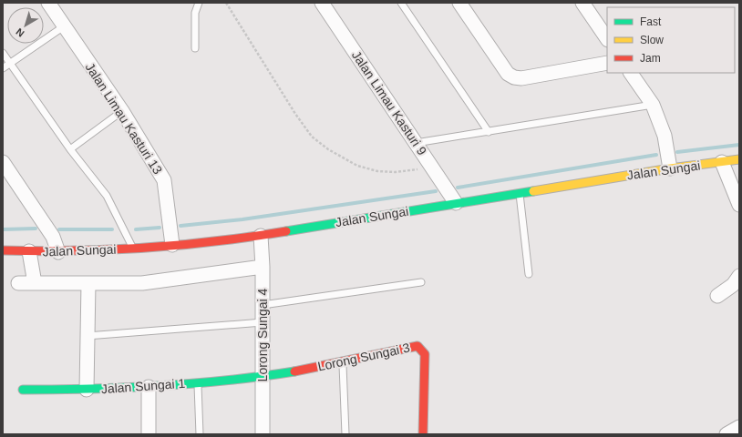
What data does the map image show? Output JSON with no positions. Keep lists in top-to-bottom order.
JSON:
{
  "streets": {
    "street": [
      "Jalan Limau Kasturi 9",
      "Jalan Limau Kasturi 13",
      "Jalan Sungai",
      "Lorong Sungai 4",
      "Lorong Sungai 3",
      "Jalan Sungai 1"
    ]
  },
  "crossings": [
    ["Jalan Limau Kasturi 9", "Jalan Sungai"],
    ["Jalan Limau Kasturi 13", "Jalan Sungai"],
    ["Jalan Sungai", "Lorong Sungai 4"],
    ["Lorong Sungai 4", "Lorong Sungai 3"],
    ["Lorong Sungai 4", "Jalan Sungai 1"],
    ["Lorong Sungai 3", "Jalan Sungai 1"]
  ],
  "legend": ["Fast", "Slow", "Jam"],
  "north": "bottom left"
}
